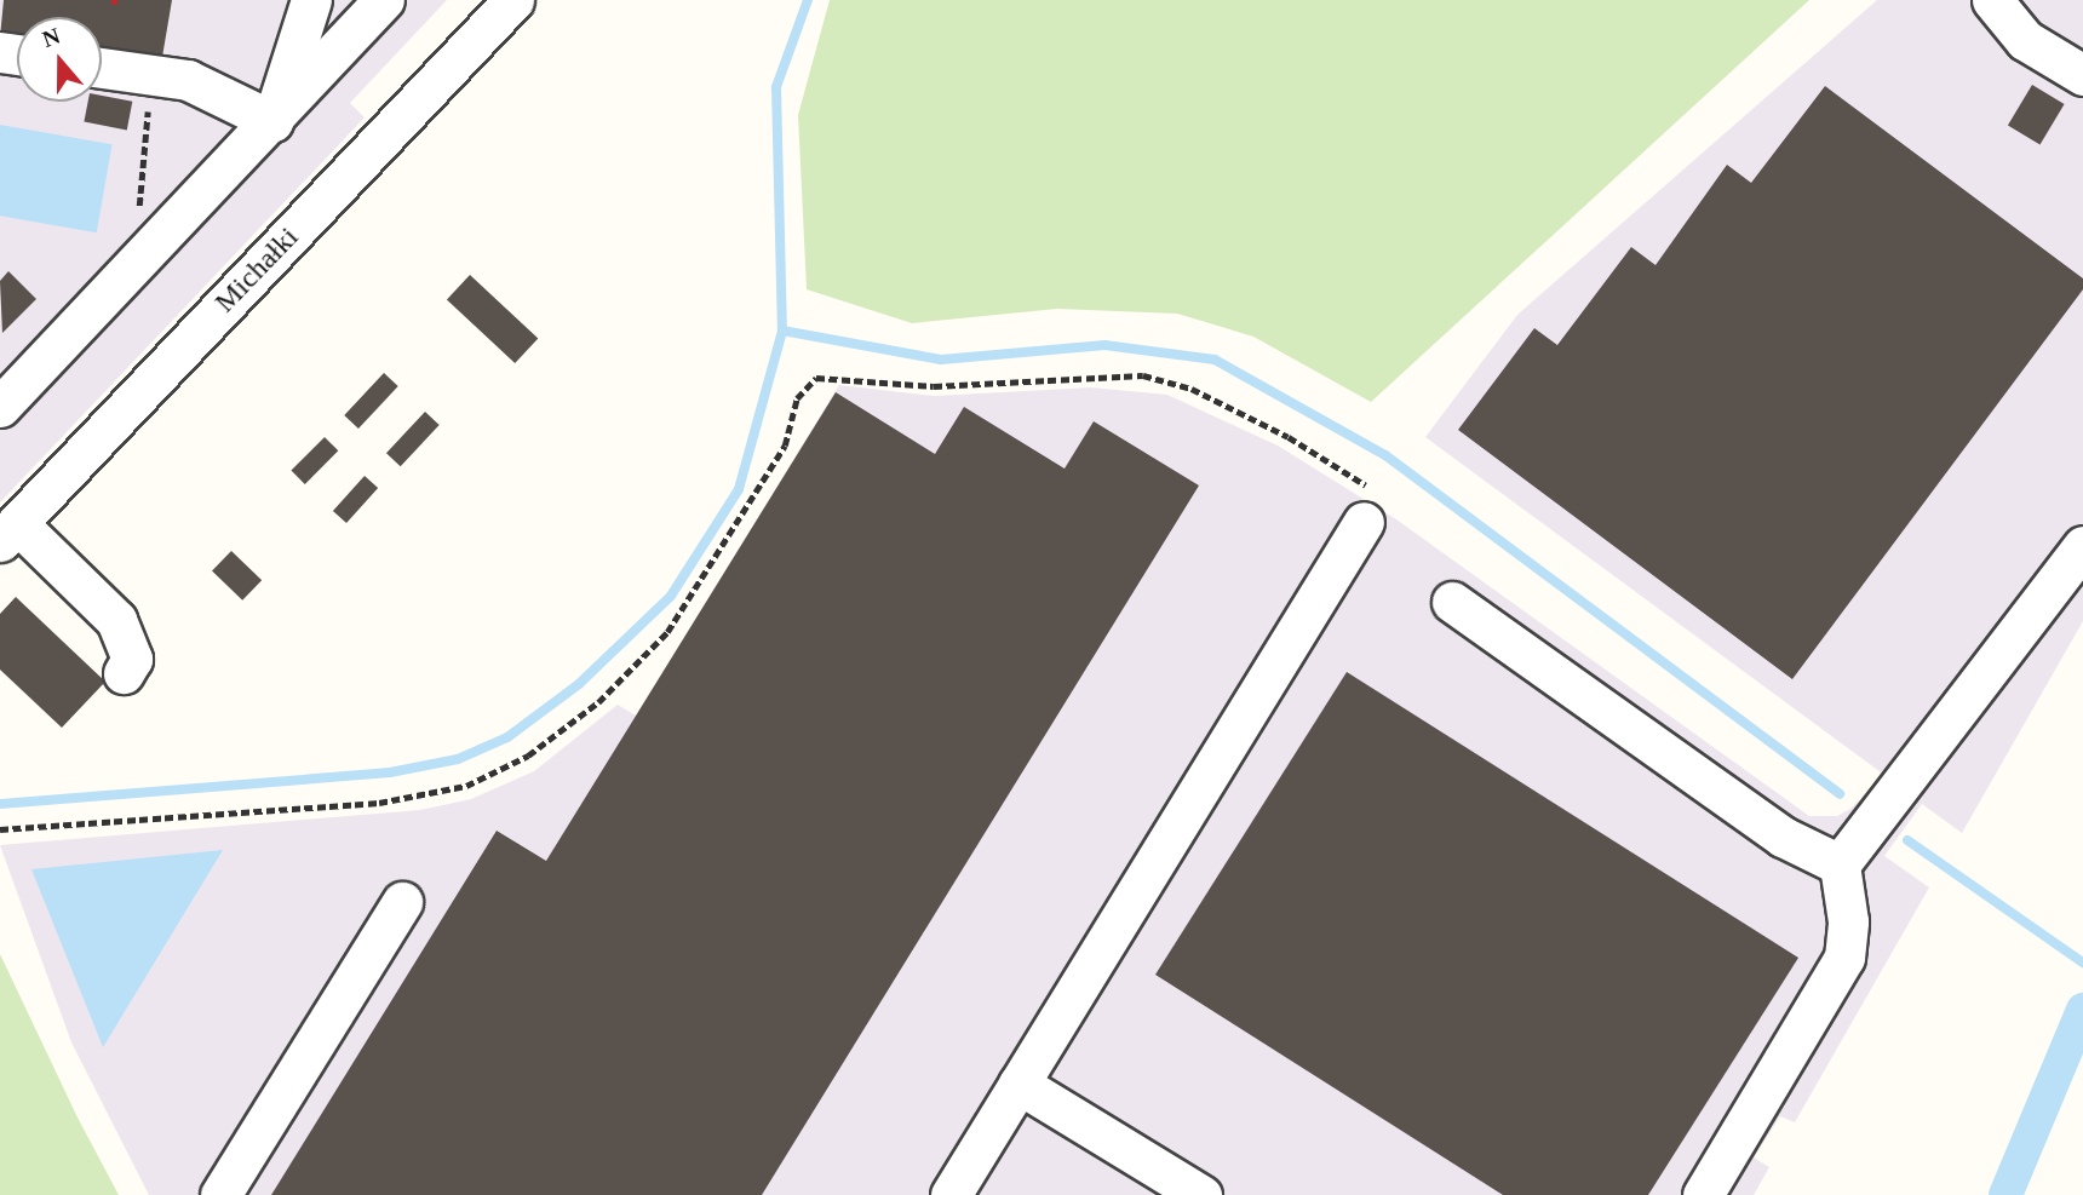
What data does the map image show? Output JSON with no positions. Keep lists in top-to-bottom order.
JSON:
{
  "streets": {
    "street": ["Michałki"]
  },
  "north": "top"
}
